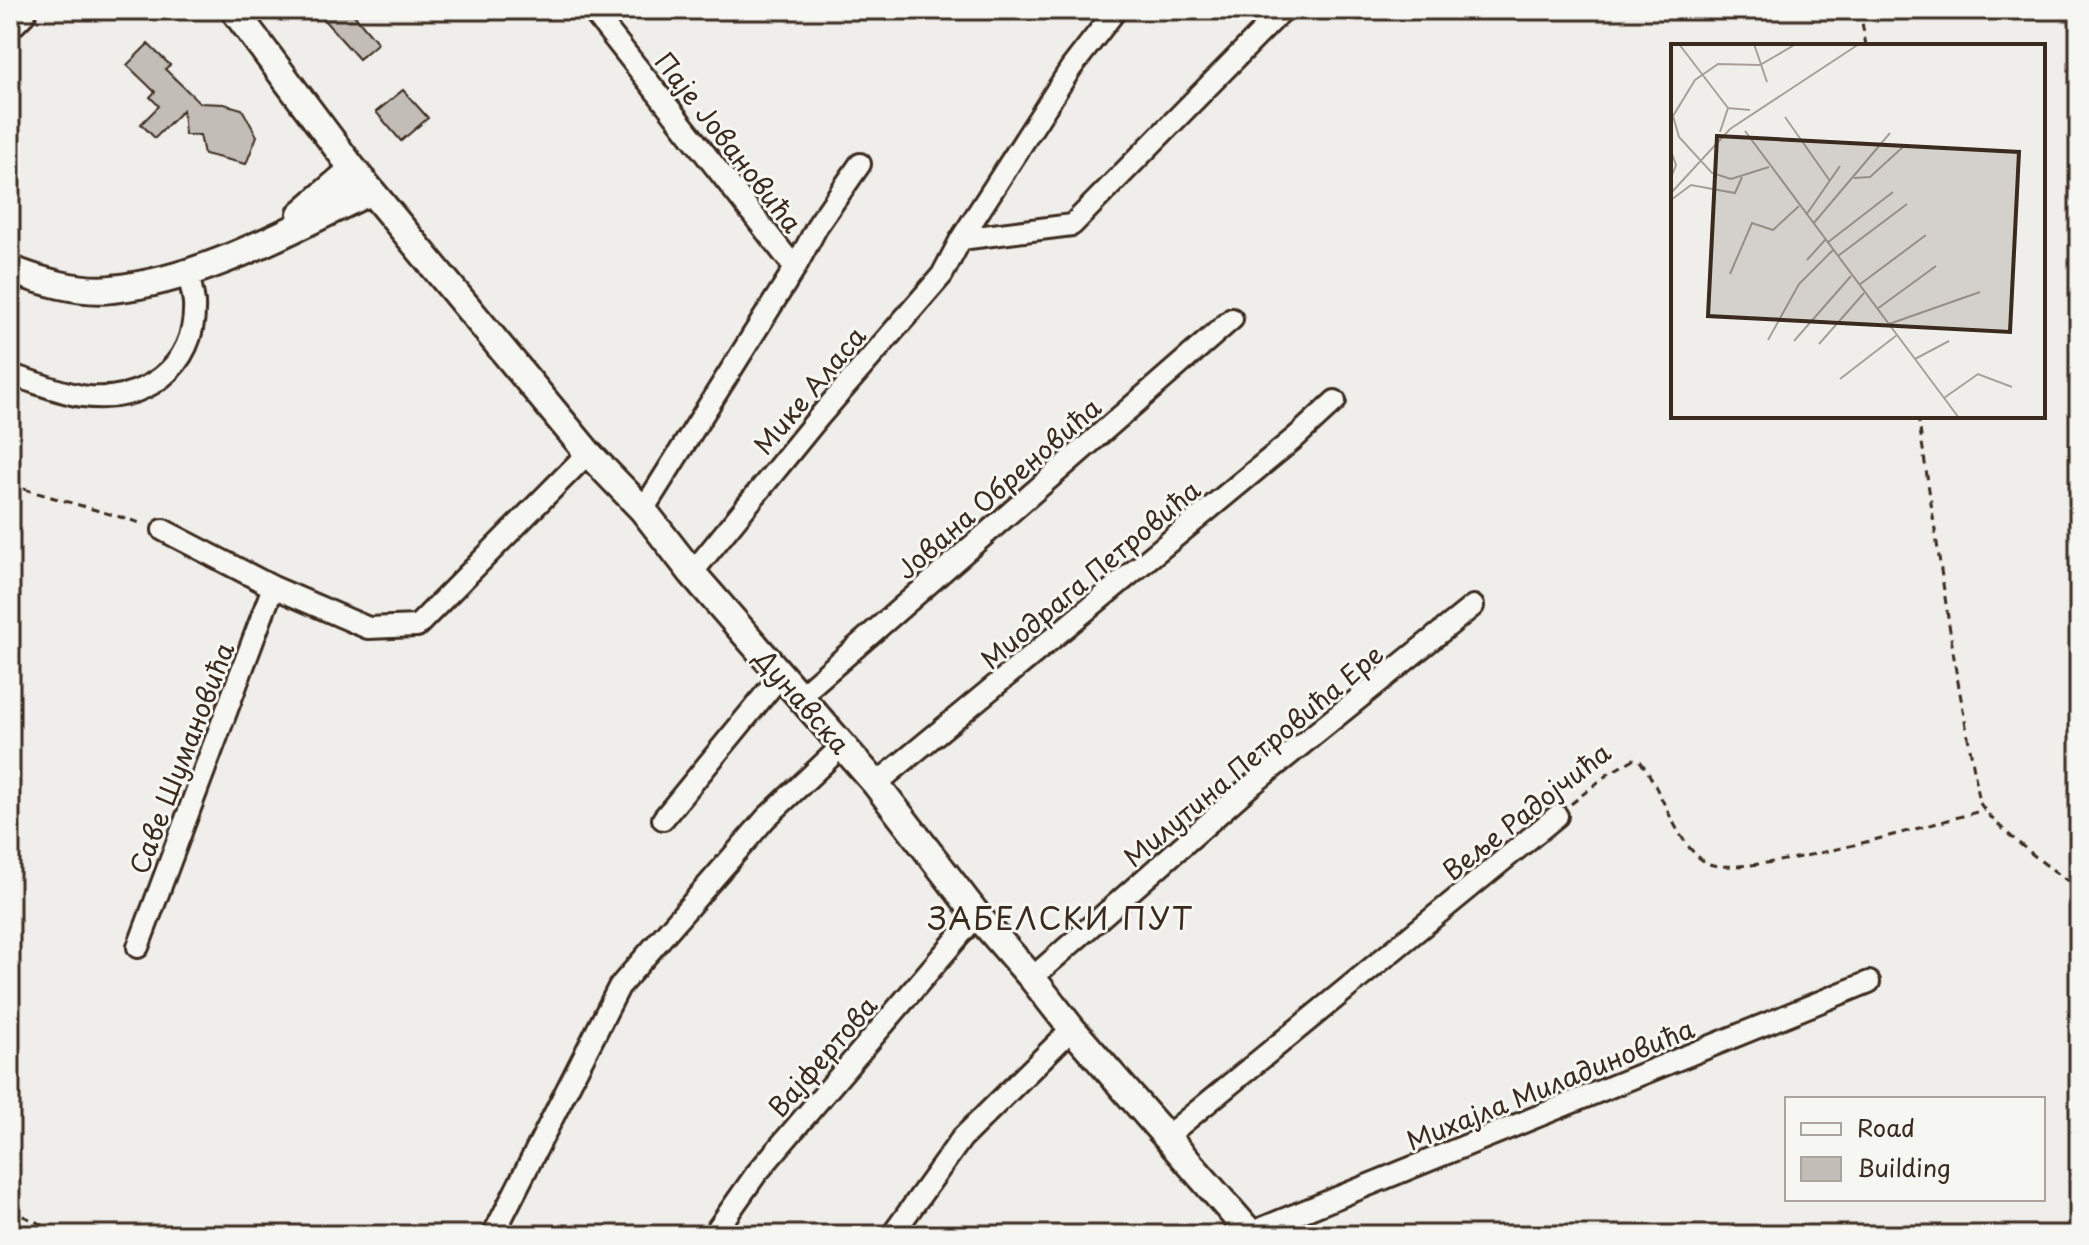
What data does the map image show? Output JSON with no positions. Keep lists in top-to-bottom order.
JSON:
{
  "streets": {
    "street": [
      "Паје Јовановића",
      "Мике Аласа",
      "Јована Обреновића",
      "Миодрага Петровића",
      "Дунавска",
      "Милутина Петровића Ере",
      "Саве Шумановића",
      "Веље Радојчића",
      "Вајфертова",
      "Михајла Миладиновића"
    ]
  },
  "crossings": [
    ["Паје Јовановића", "Дунавска"],
    ["Мике Аласа", "Дунавска"],
    ["Јована Обреновића", "Дунавска"],
    ["Миодрага Петровића", "Дунавска"],
    ["Дунавска", "Милутина Петровића Ере"],
    ["Дунавска", "Веље Радојчића"],
    ["Дунавска", "Вајфертова"],
    ["Дунавска", "Михајла Миладиновића"]
  ],
  "districts": ["ЗАБЕЛСКИ ПУТ"],
  "legend": ["Road", "Building"]
}
